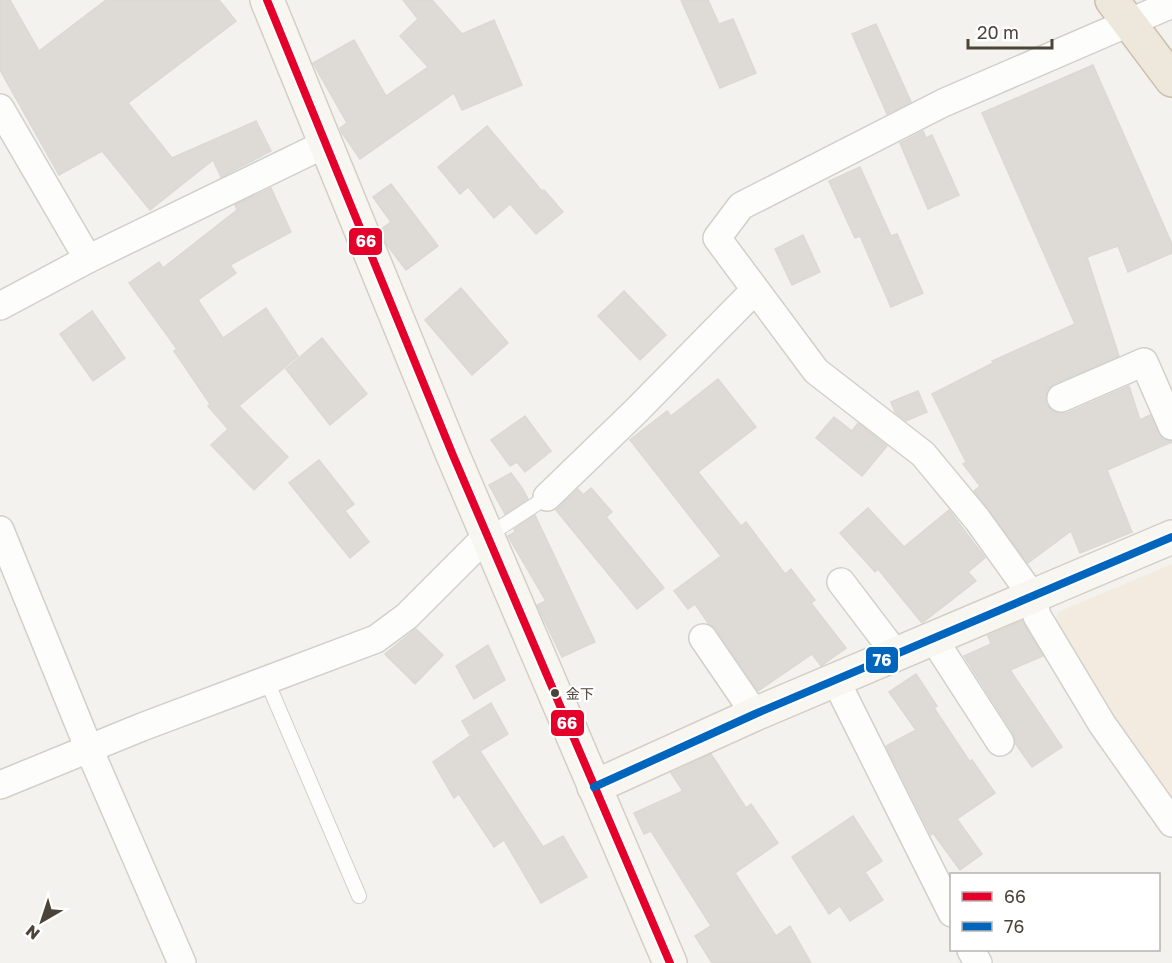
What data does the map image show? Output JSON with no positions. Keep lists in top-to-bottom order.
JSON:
{
  "places": ["金下"],
  "lines": ["transit line 66", "transit line 76"],
  "legend": ["66", "76"],
  "scale_bar": "20 m",
  "north": "bottom left"
}
